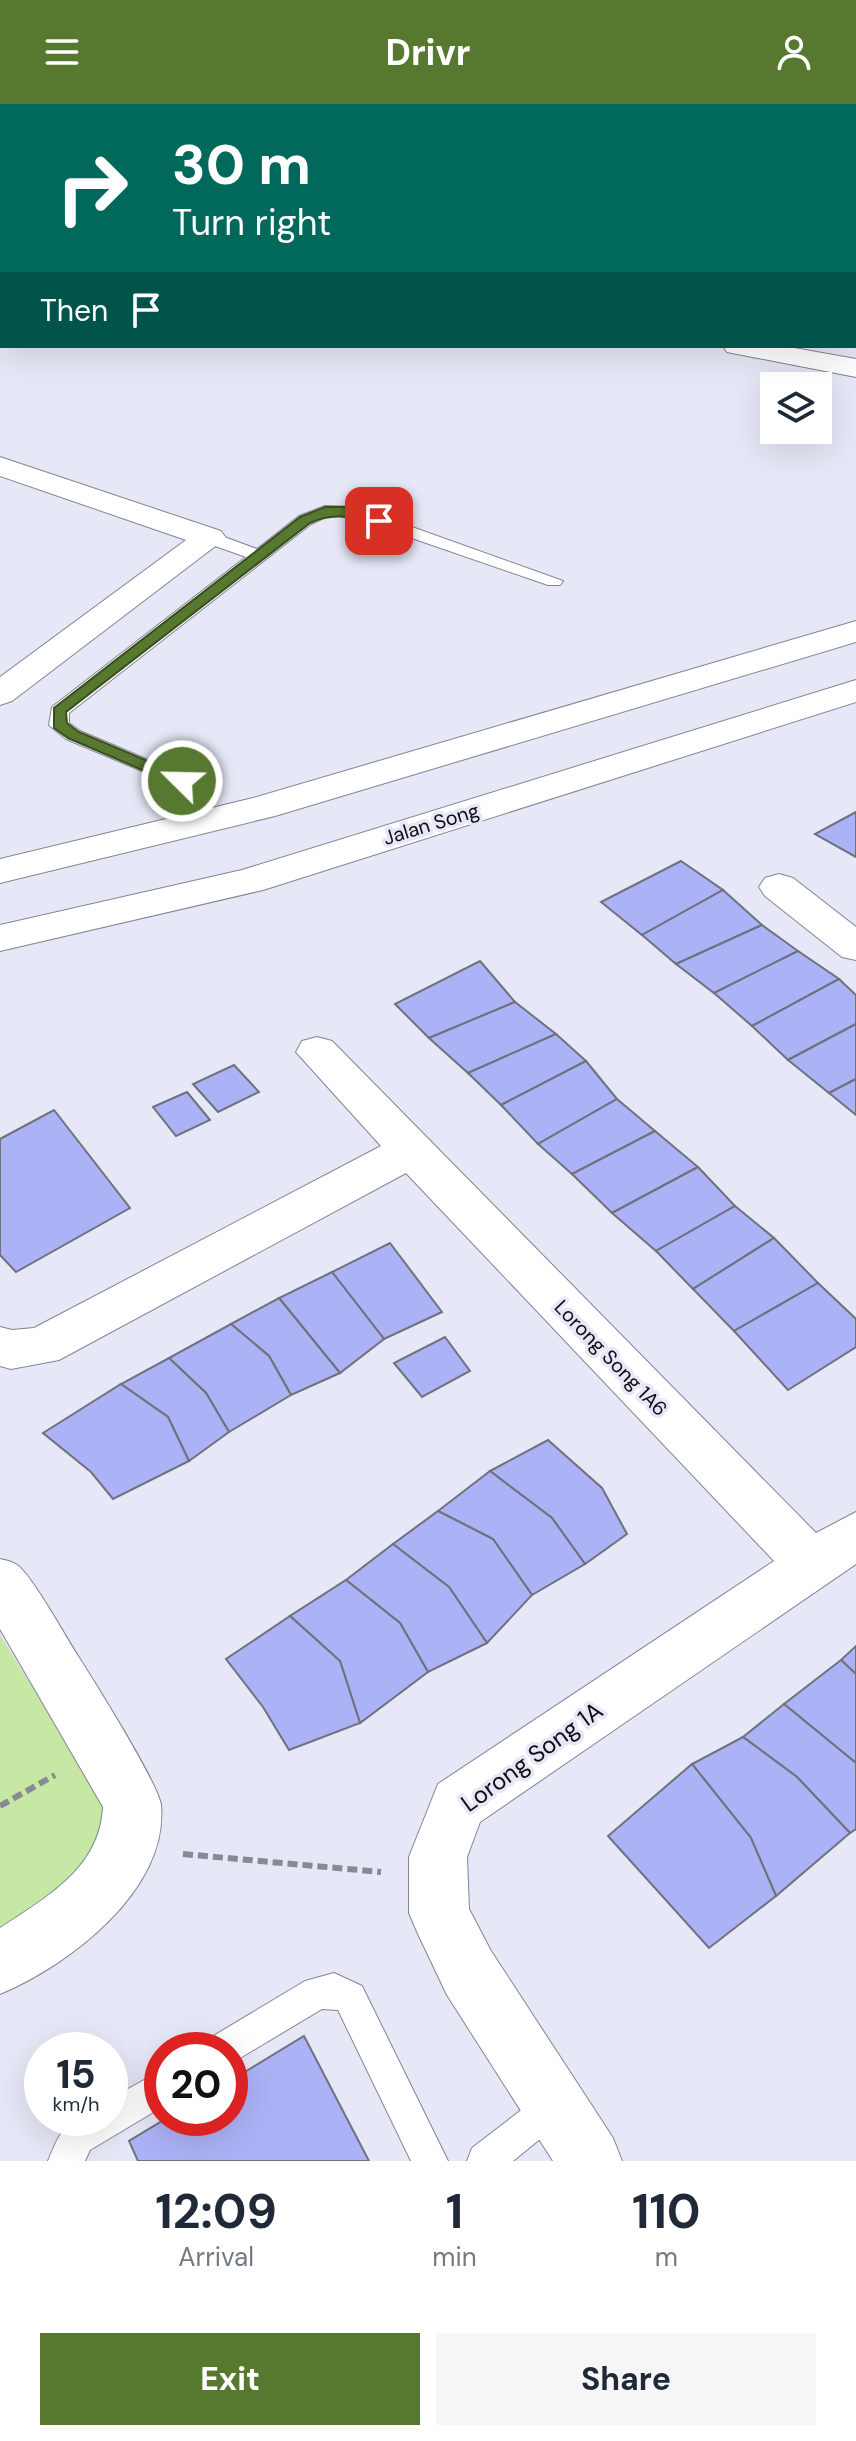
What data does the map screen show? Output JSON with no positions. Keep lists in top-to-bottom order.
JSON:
{
  "streets": {
    "street": ["Jalan Song", "Lorong Song 1A6", "Lorong Song 1A"]
  },
  "crossings": [
    ["Lorong Song 1A6", "Lorong Song 1A"]
  ],
  "page": {
    "header": "Drivr",
    "turn": ["30 m", "Turn right"],
    "then": "Then",
    "speed": "15 km/h",
    "limit": "20",
    "eta": [
      "12:09",
      "Arrival",
      "1",
      "min",
      "110",
      "m"
    ],
    "buttons": ["Exit", "Share"]
  }
}
